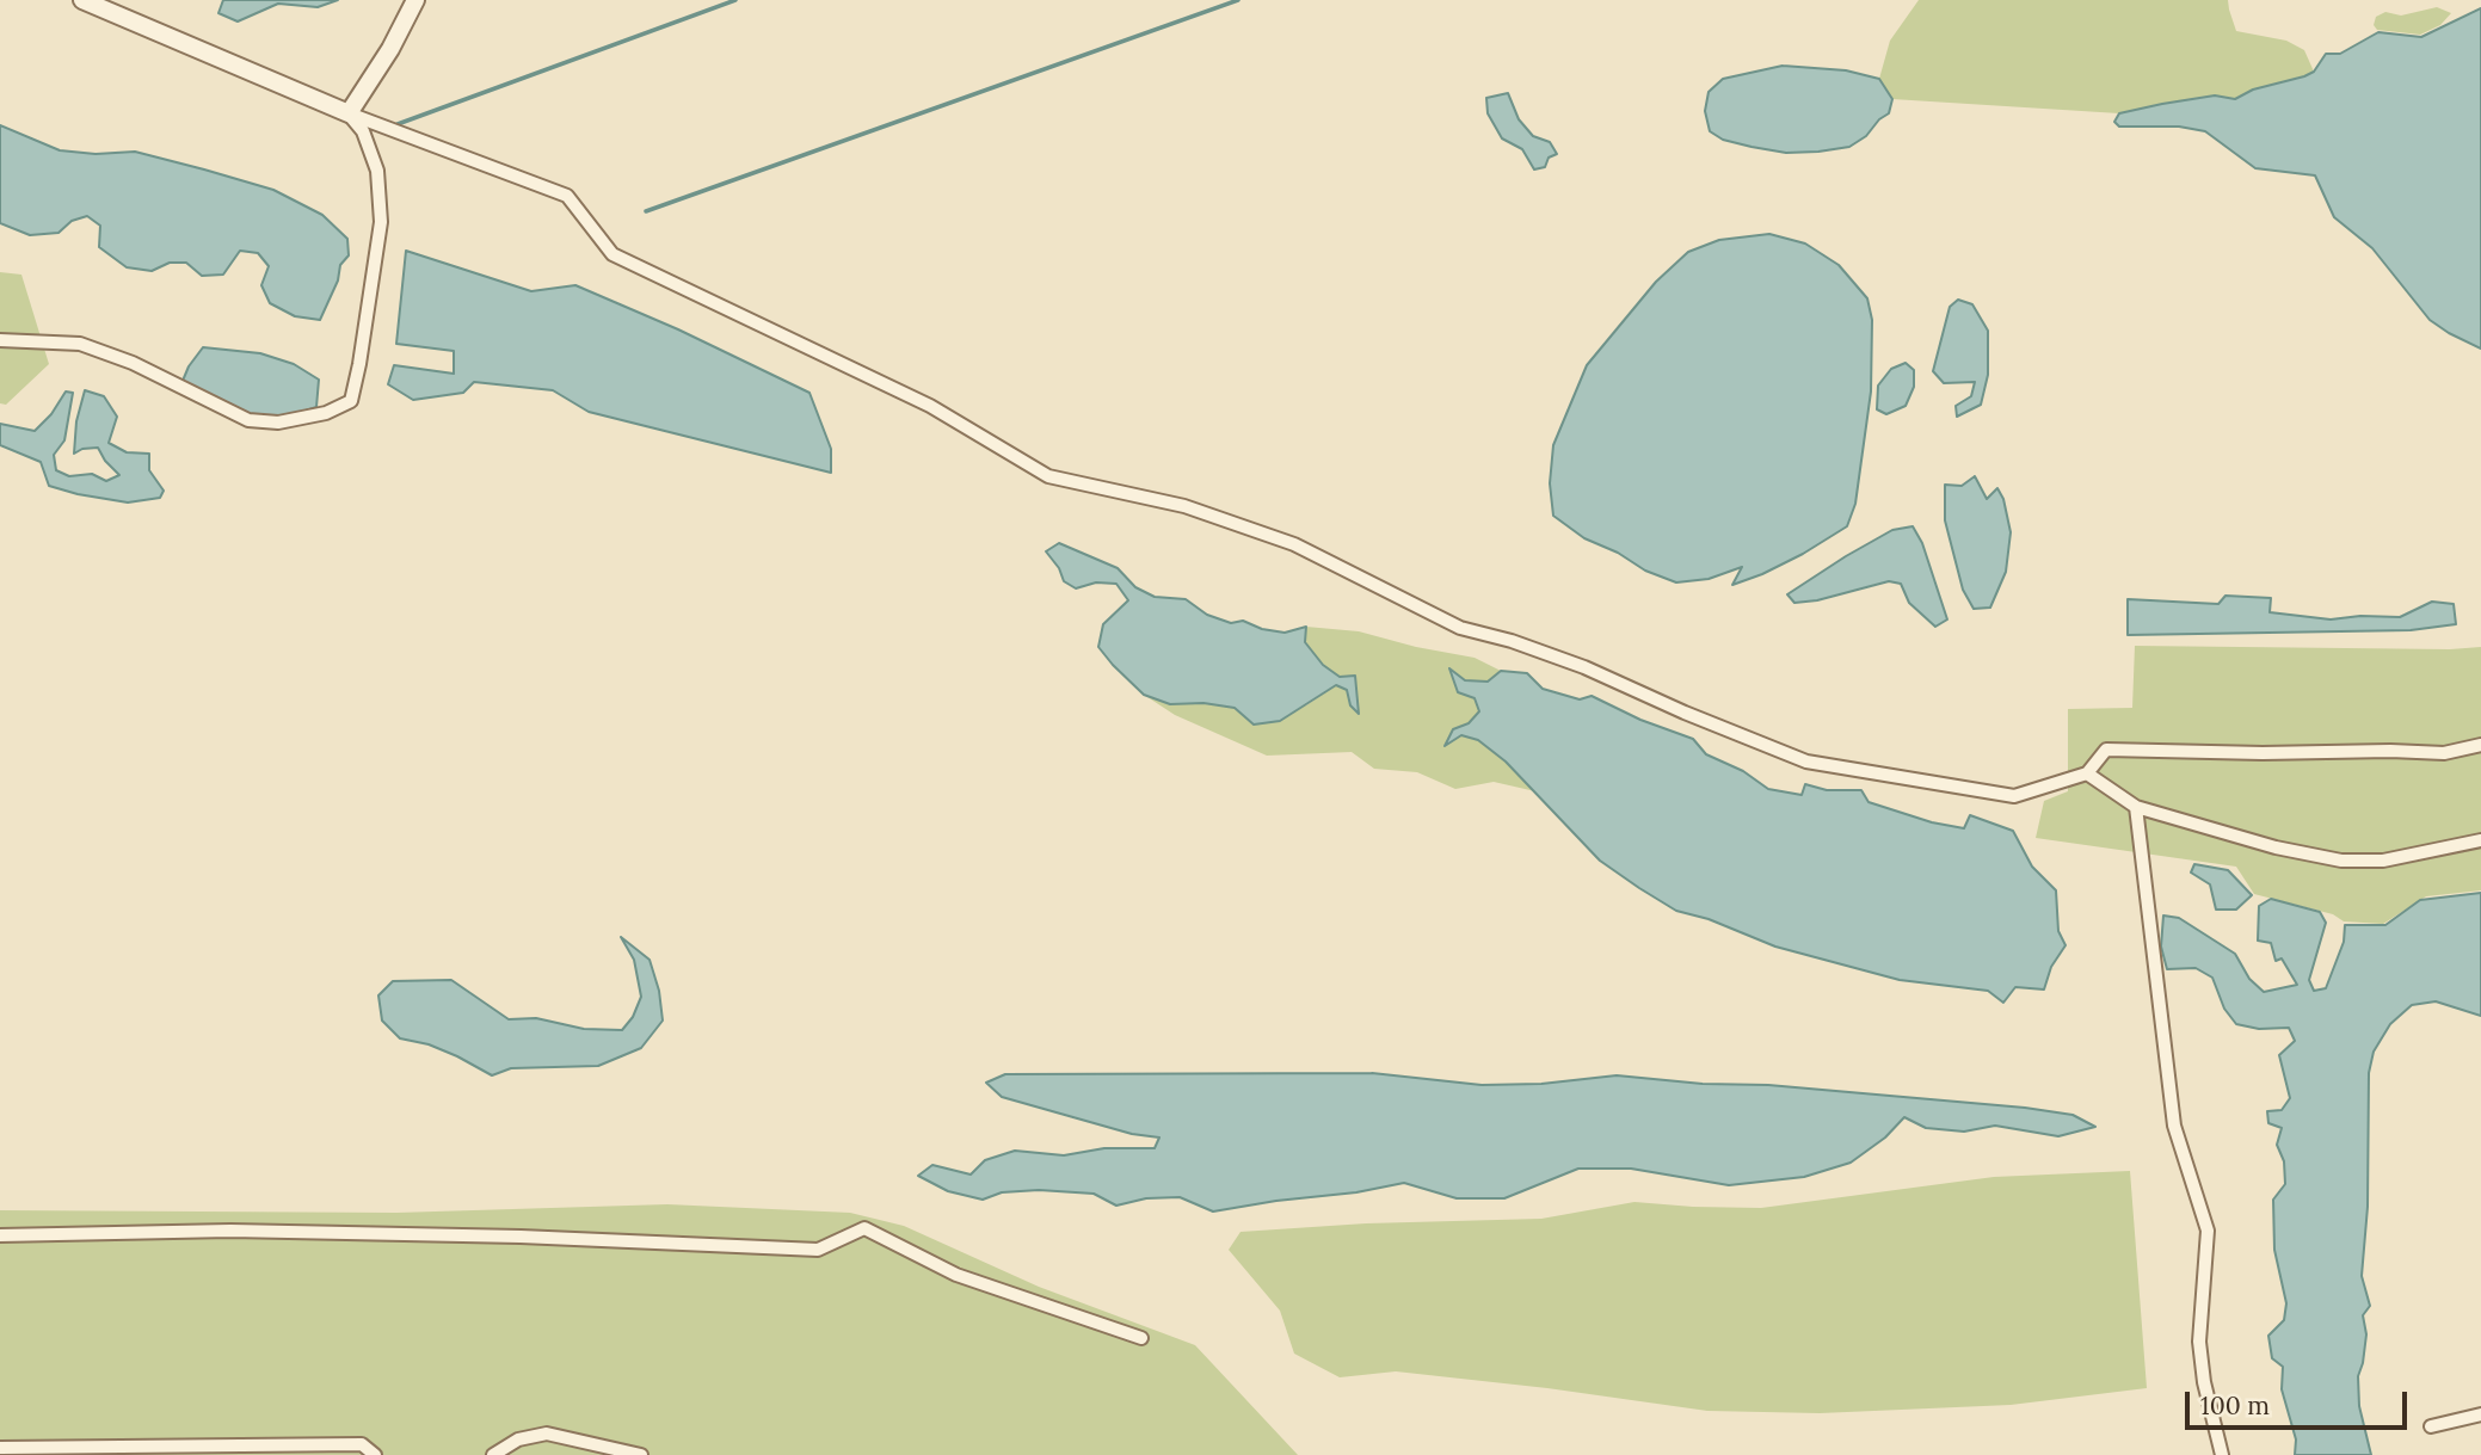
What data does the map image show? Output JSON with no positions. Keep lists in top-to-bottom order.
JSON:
{
  "scale_bar": "100 m"
}
